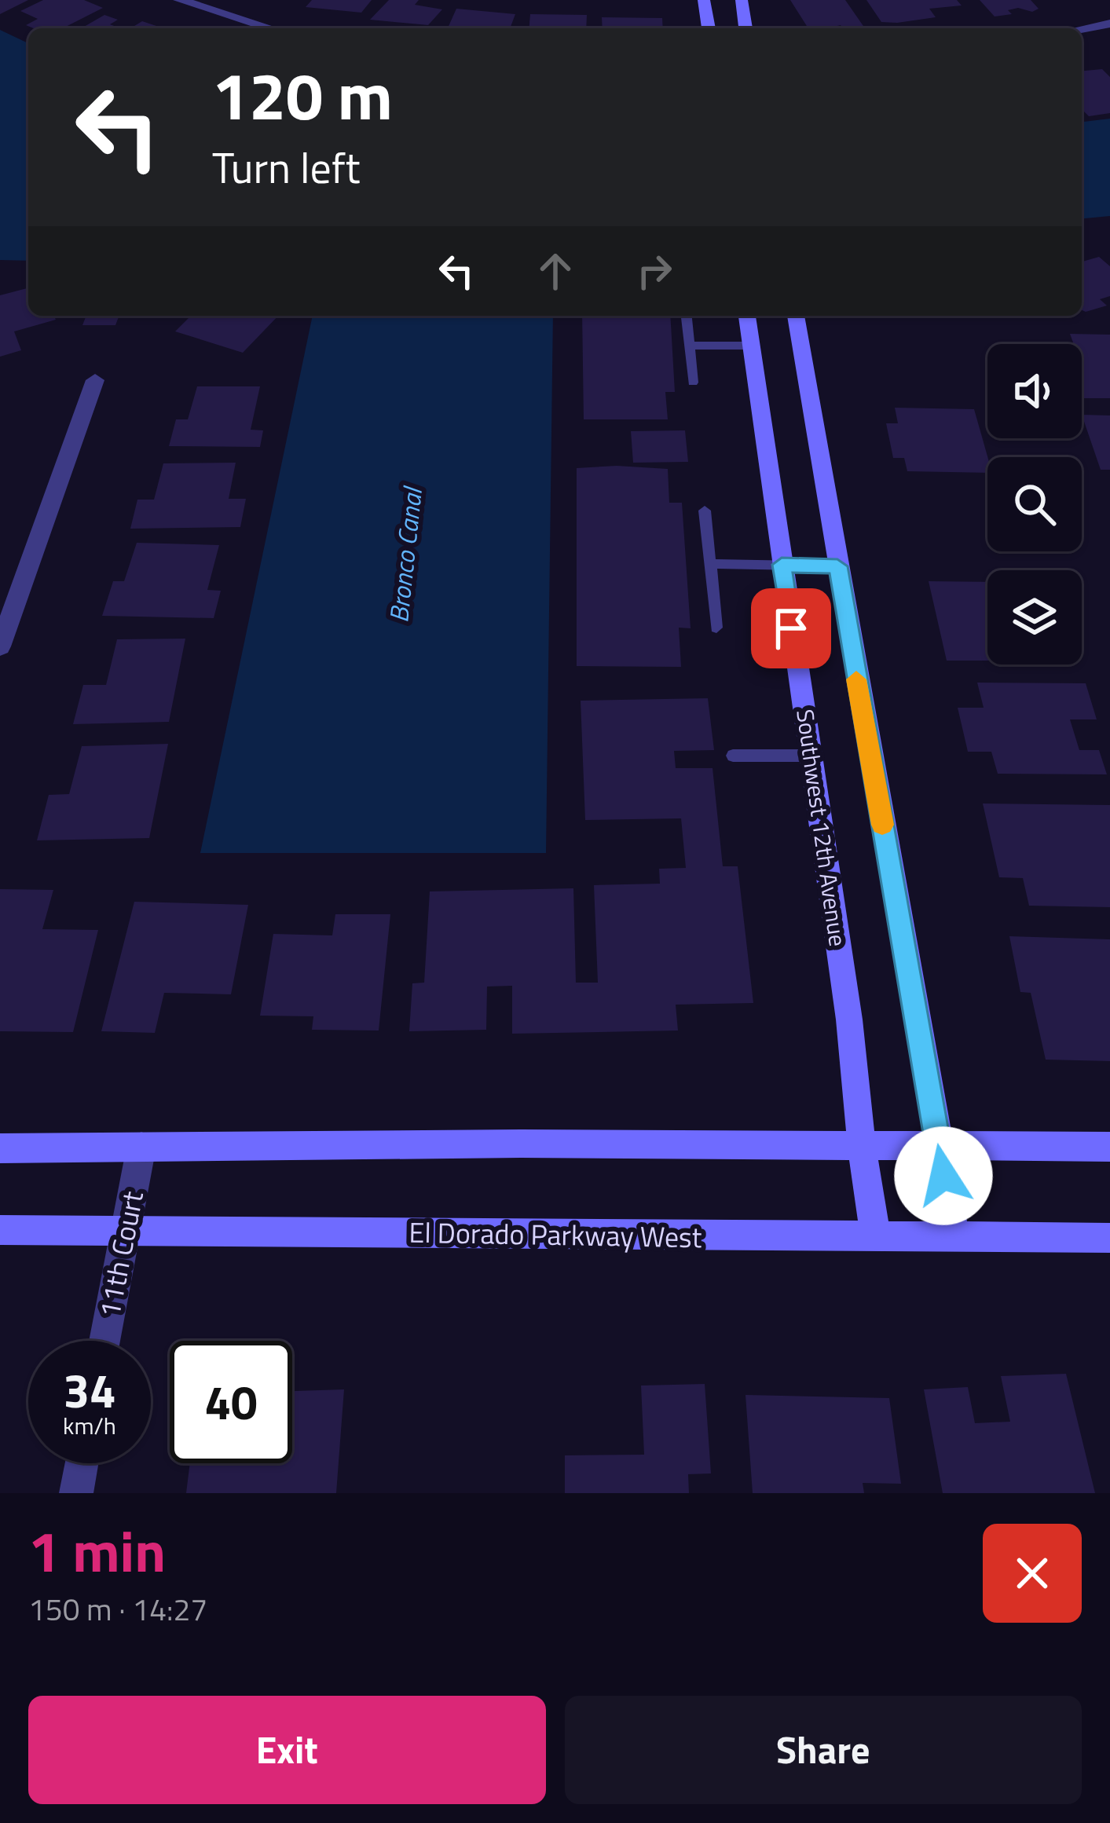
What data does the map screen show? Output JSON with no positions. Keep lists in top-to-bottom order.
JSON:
{
  "streets": {
    "street": ["Southwest 12th Avenue", "El Dorado Parkway West", "11th Court"]
  },
  "crossings": [
    ["Southwest 12th Avenue", "El Dorado Parkway West"],
    ["El Dorado Parkway West", "11th Court"]
  ],
  "water": ["Bronco Canal"],
  "page": {
    "turn": ["120 m", "Turn left"],
    "speed": "34 km/h",
    "limit": "40",
    "heading": ["1 min", "150 m · 14:27"],
    "buttons": ["Exit", "Share"]
  }
}
